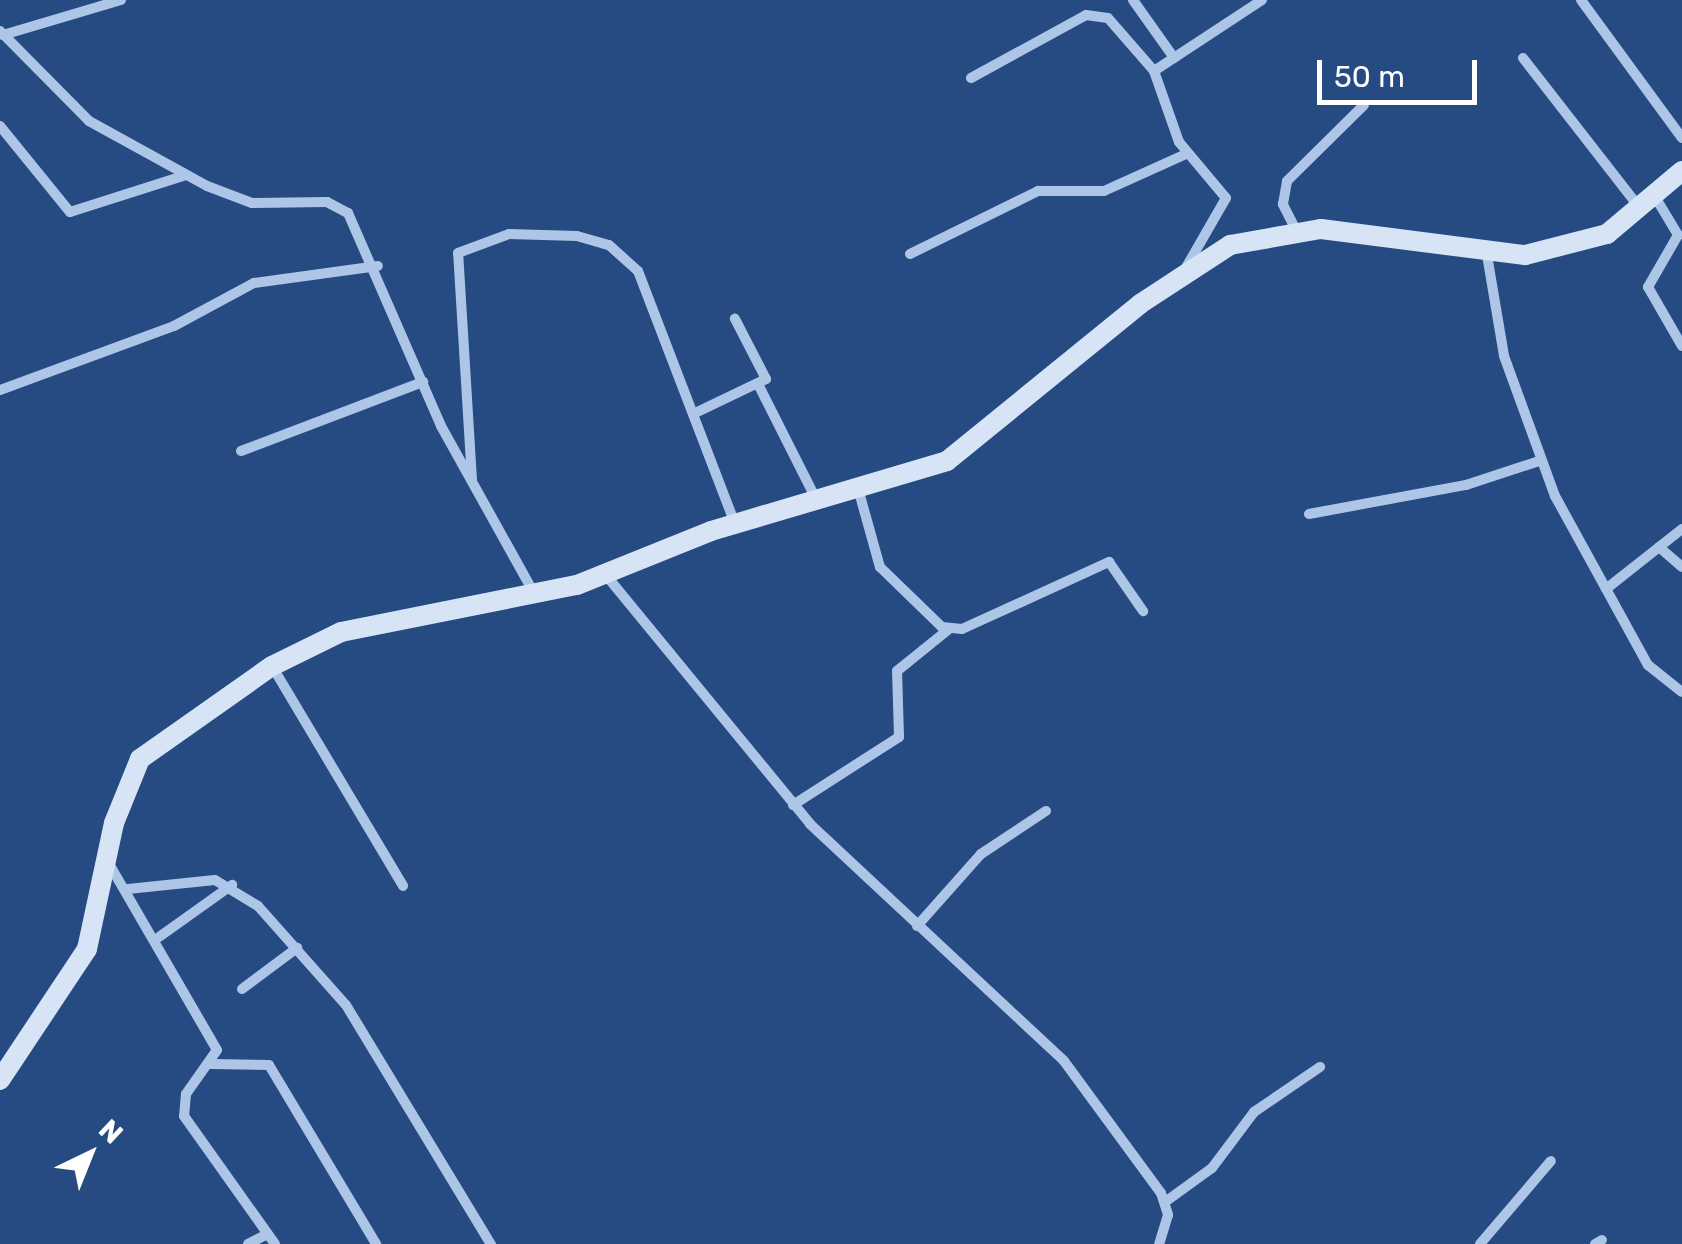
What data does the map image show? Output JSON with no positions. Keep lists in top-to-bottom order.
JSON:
{
  "scale_bar": "50 m",
  "north": "top right"
}
